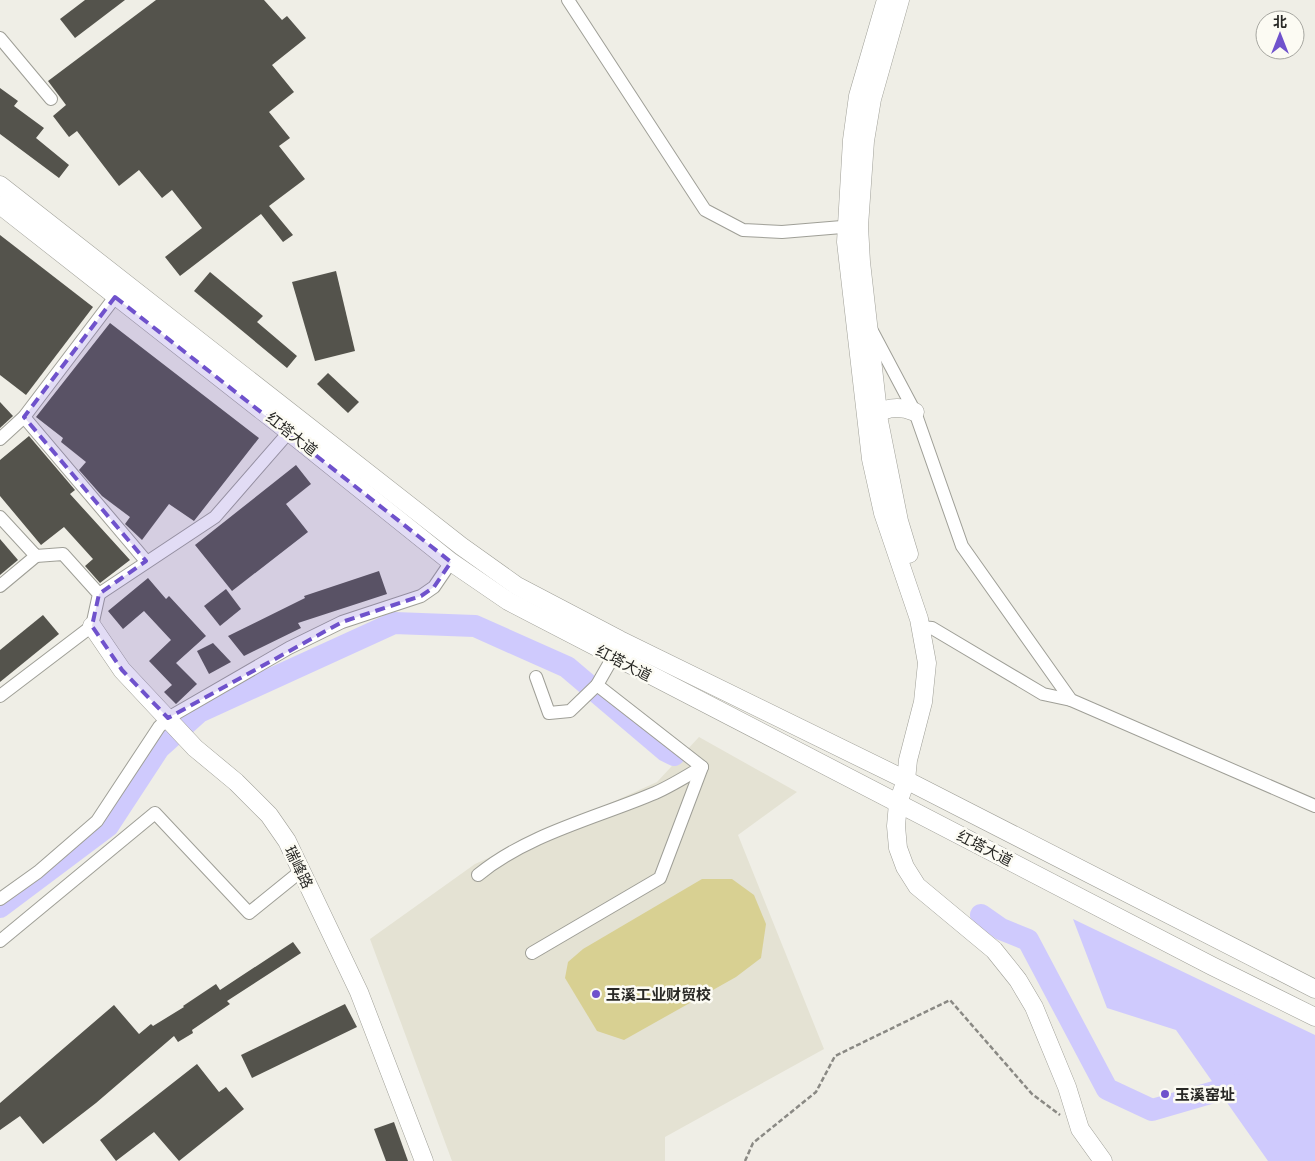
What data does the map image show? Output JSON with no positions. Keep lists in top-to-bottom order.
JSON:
{
  "streets": {
    "main road": ["红塔大道", "瑞峰路"]
  },
  "places": ["玉溪工业财贸校", "玉溪窑址"],
  "north": "top"
}
